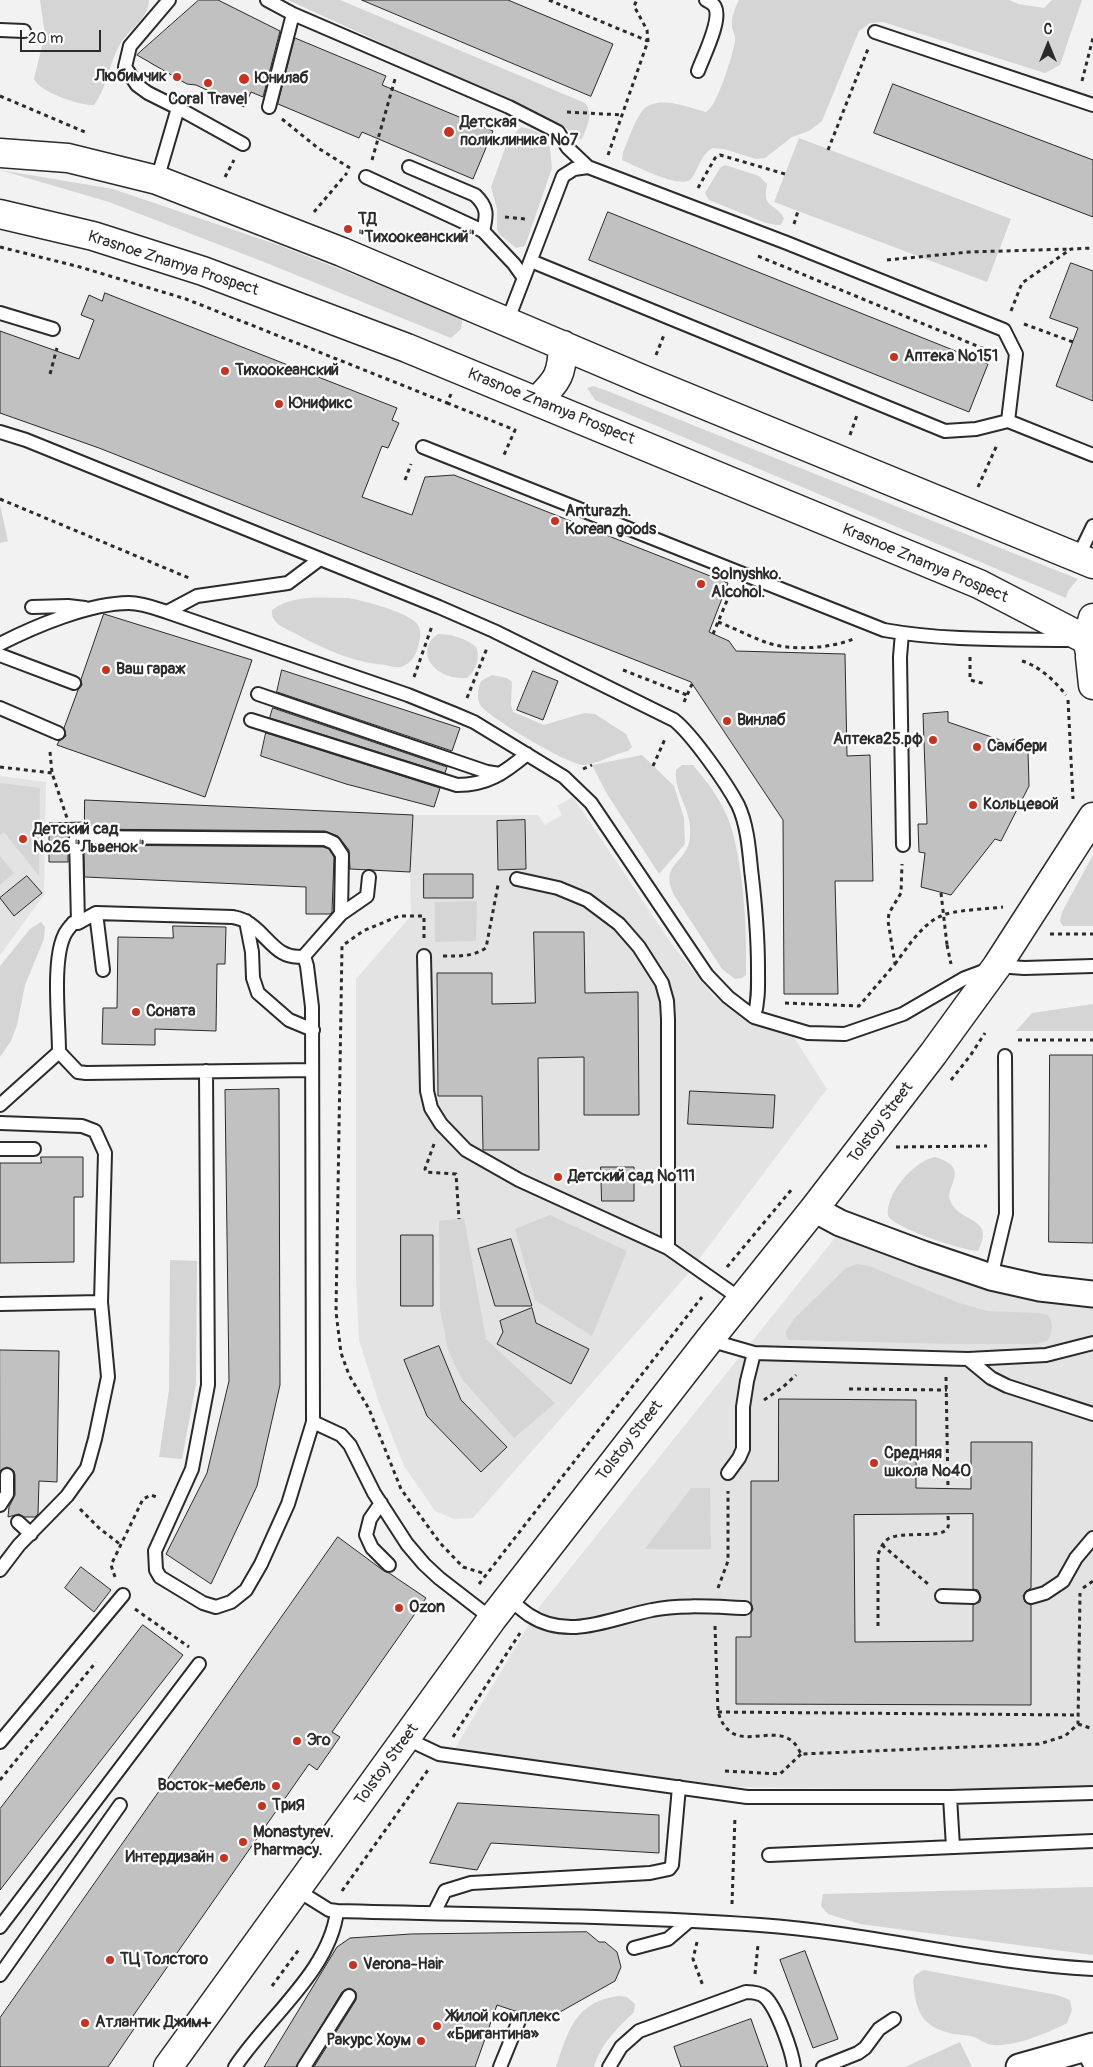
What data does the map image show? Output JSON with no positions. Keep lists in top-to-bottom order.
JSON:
{
  "streets": {
    "main road": ["Krasnoe Znamya Prospect", "Tolstoy Street"]
  },
  "places": [
    "Любимчик",
    "Юнилаб",
    "Coral Travel",
    "Детская поликлиника №7",
    "ТД \"Тихоокеанский\"",
    "Аптека №151",
    "Тихоокеанский",
    "Юнификс",
    "Anturazh. Korean goods",
    "Solnyshko. Alcohol.",
    "Ваш гараж",
    "Винлаб",
    "Аптека25.рф",
    "Самбери",
    "Кольцевой",
    "Детский сад №26 \"Львенок\"",
    "Соната",
    "Детский сад №111",
    "Средняя школа №40",
    "Ozon",
    "Эго",
    "Восток-мебель",
    "ТриЯ",
    "Monastyrev. Pharmacy.",
    "Интердизайн",
    "ТЦ Толстого",
    "Verona-Hair",
    "Атлантик Джим+",
    "Жилой комплекс «Бригантина»",
    "Ракурс Хоум"
  ],
  "scale_bar": "20 m",
  "north": "top"
}
